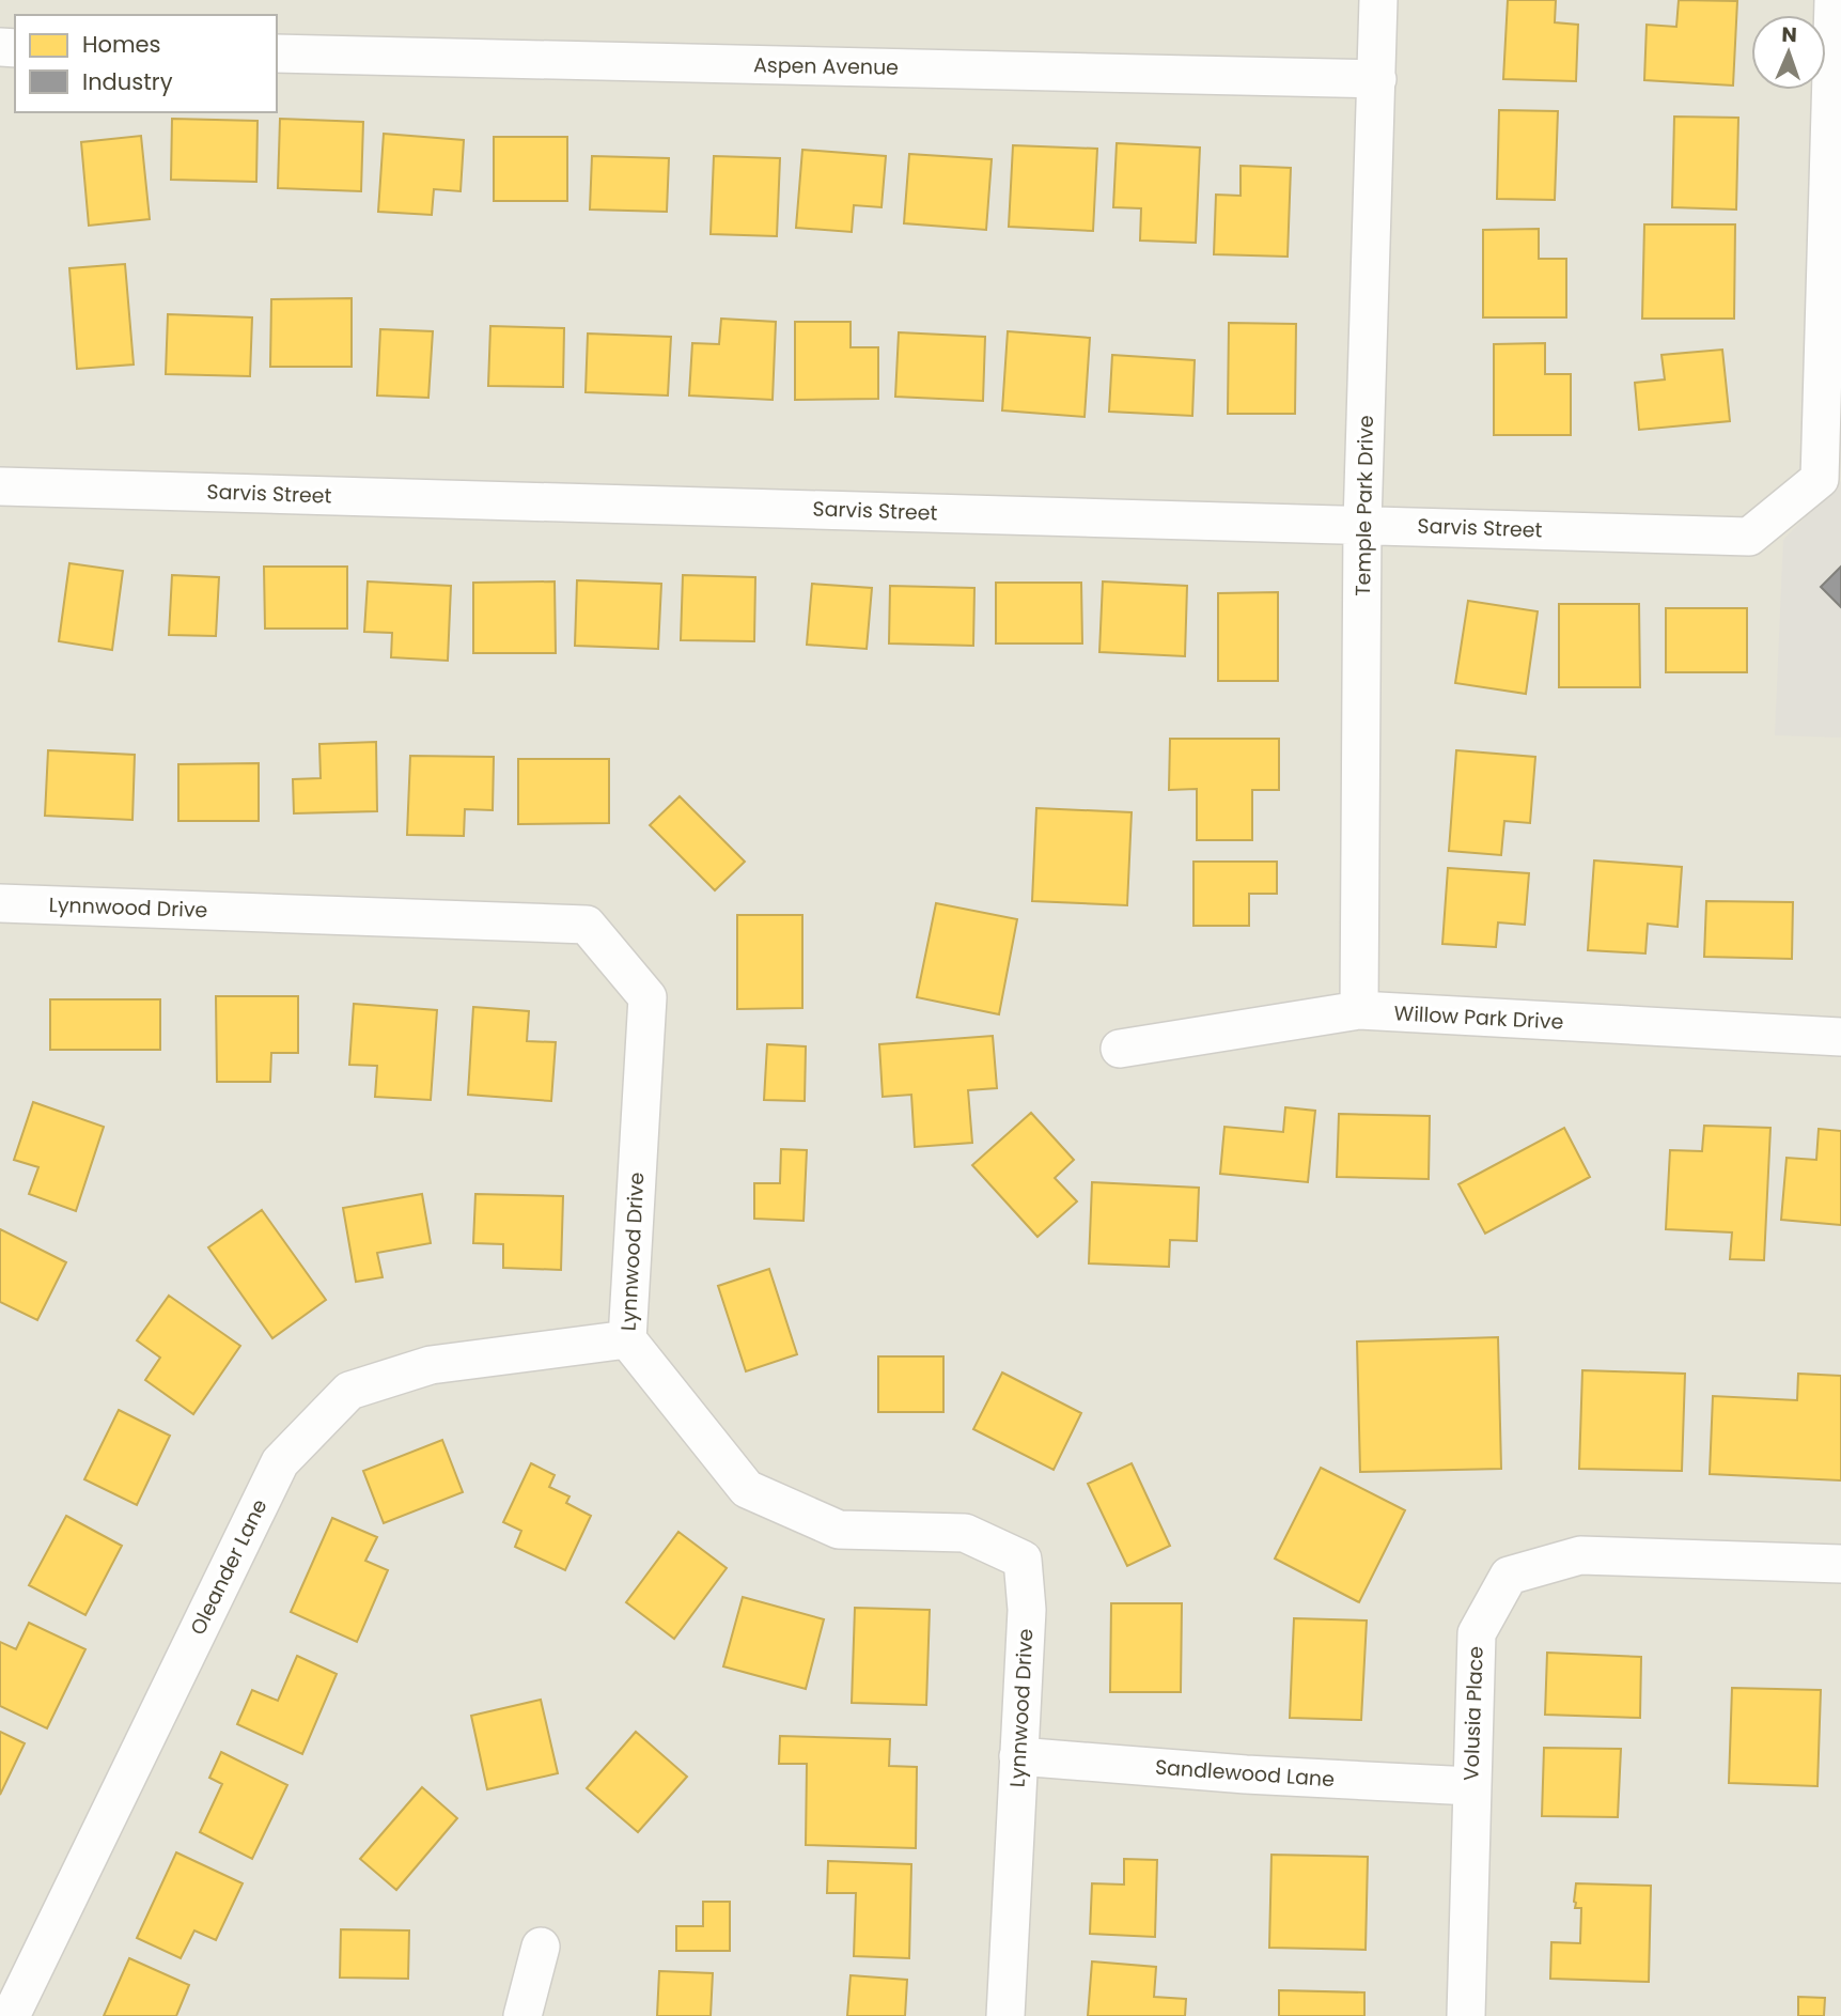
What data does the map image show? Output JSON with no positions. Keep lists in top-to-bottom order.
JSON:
{
  "streets": {
    "street": [
      "Aspen Avenue",
      "Sarvis Street",
      "Temple Park Drive",
      "Lynnwood Drive",
      "Willow Park Drive",
      "Oleander Lane",
      "Volusia Place",
      "Sandlewood Lane"
    ]
  },
  "crossings": [
    ["Aspen Avenue", "Temple Park Drive"],
    ["Sarvis Street", "Temple Park Drive"],
    ["Temple Park Drive", "Willow Park Drive"],
    ["Lynnwood Drive", "Oleander Lane"],
    ["Lynnwood Drive", "Sandlewood Lane"],
    ["Volusia Place", "Sandlewood Lane"]
  ],
  "legend": ["Homes", "Industry"],
  "north": "top"
}
